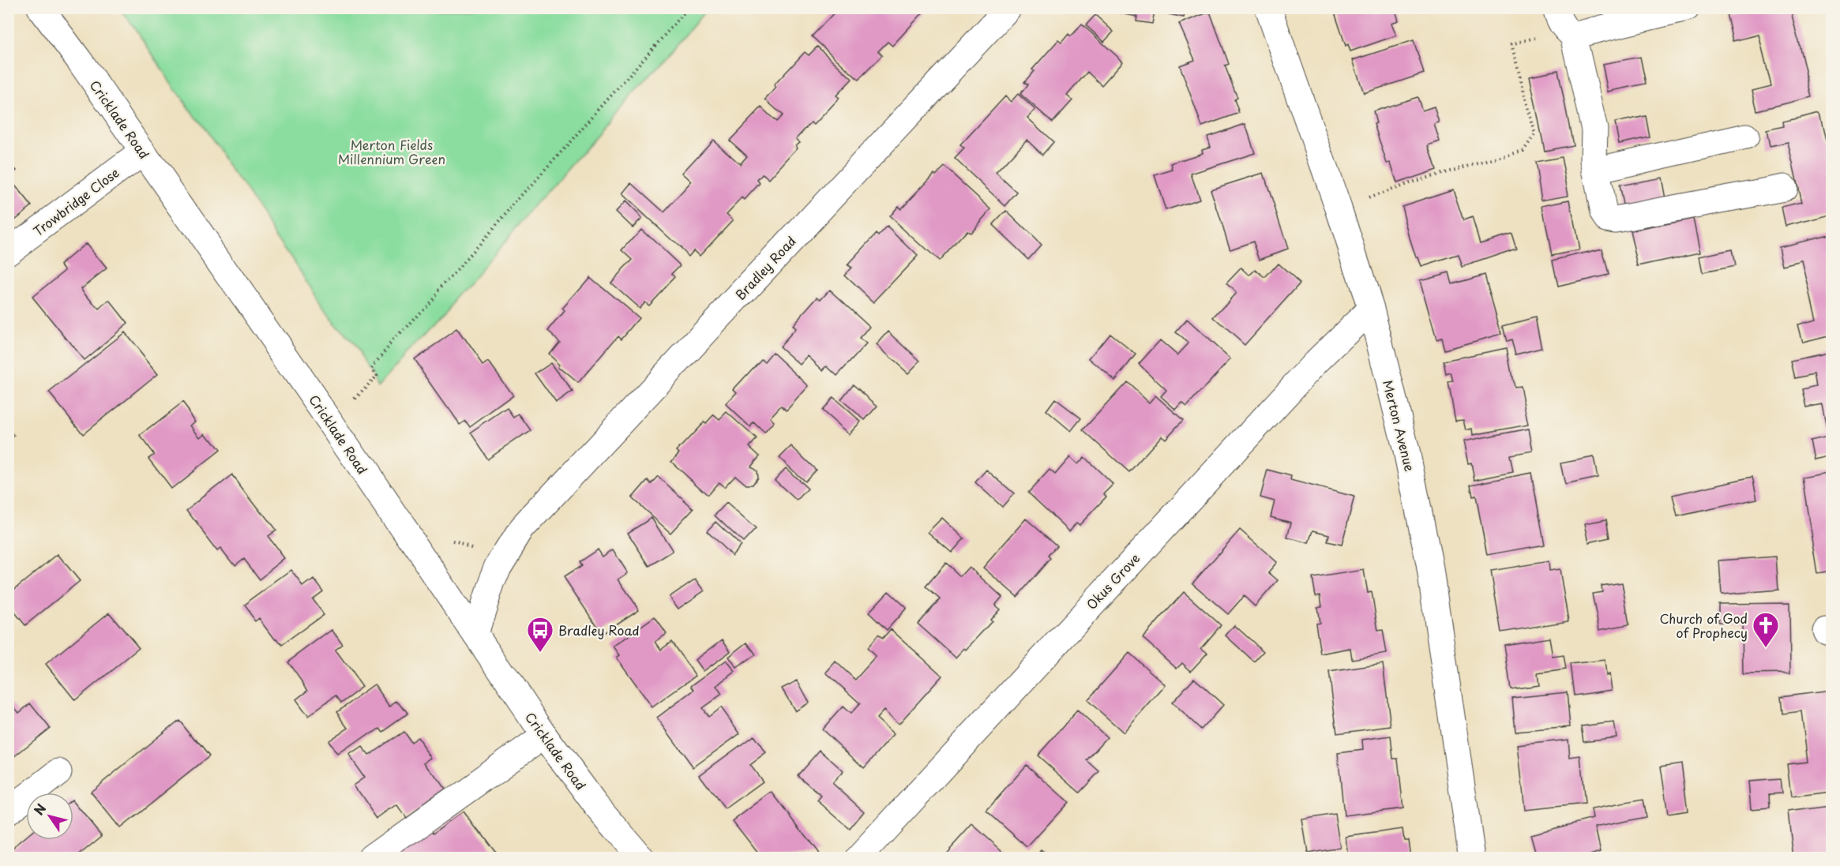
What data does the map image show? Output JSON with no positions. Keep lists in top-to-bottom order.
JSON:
{
  "streets": {
    "street": [
      "Cricklade Road",
      "Trowbridge Close",
      "Bradley Road",
      "Merton Avenue",
      "Okus Grove"
    ]
  },
  "crossings": [
    ["Cricklade Road", "Trowbridge Close"],
    ["Cricklade Road", "Bradley Road"],
    ["Merton Avenue", "Okus Grove"]
  ],
  "parks": ["Merton Fields Millennium Green"],
  "places": {
    "church": ["Church of God of Prophecy"],
    "bus stop": ["Bradley Road"]
  },
  "north": "top left"
}
